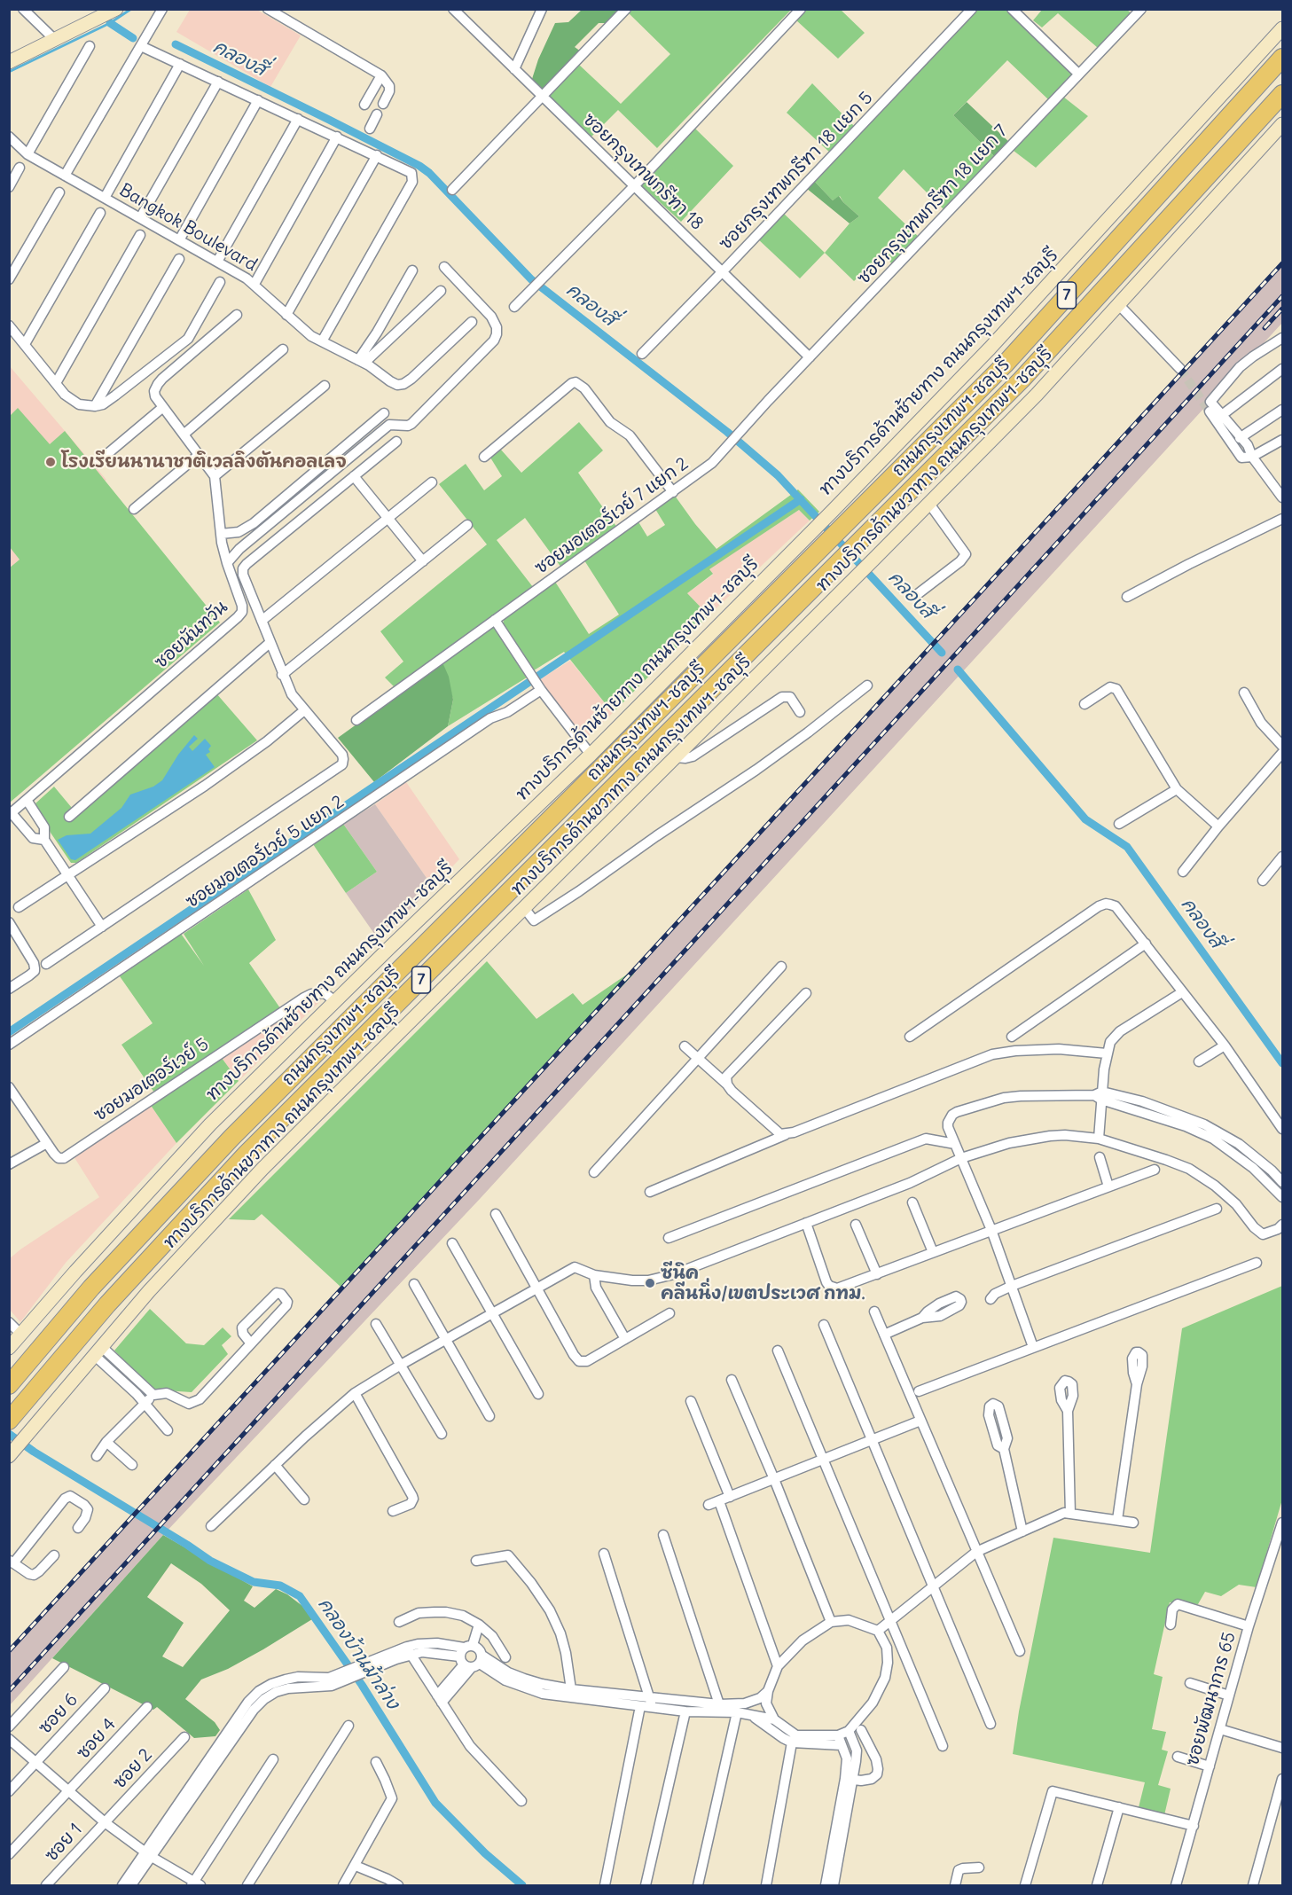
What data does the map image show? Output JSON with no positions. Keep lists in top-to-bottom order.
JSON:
{
  "streets": {
    "highway": ["7", "ถนนกรุงเทพฯ-ชลบุรี"],
    "main road": ["ทางบริการด้านซ้ายทาง ถนนกรุงเทพฯ-ชลบุรี", "ทางบริการด้านขวาทาง ถนนกรุงเทพฯ-ชลบุรี"],
    "street": [
      "ซอยกรุงเทพกรีฑา 18 แยก 5",
      "ซอยกรุงเทพกรีฑา 18",
      "ซอยกรุงเทพกรีฑา 18 แยก 7",
      "Bangkok Boulevard",
      "ซอยมอเตอร์เวย์ 7 แยก 2",
      "ซอยนันทวัน",
      "ซอยมอเตอร์เวย์ 5 แยก 2",
      "ซอยมอเตอร์เวย์ 5",
      "ซอยพัฒนาการ 65",
      "ซอย 6",
      "ซอย 4",
      "ซอย 2",
      "ซอย 1"
    ]
  },
  "crossings": [
    ["ซอยกรุงเทพกรีฑา 18 แยก 5", "ซอยกรุงเทพกรีฑา 18"],
    ["ซอยกรุงเทพกรีฑา 18", "ซอยกรุงเทพกรีฑา 18 แยก 7"],
    ["ซอยกรุงเทพกรีฑา 18 แยก 7", "ซอยมอเตอร์เวย์ 7 แยก 2"],
    ["ทางบริการด้านซ้ายทาง ถนนกรุงเทพฯ-ชลบุรี", "ซอยมอเตอร์เวย์ 5"],
    ["ซอย 2", "ซอย 1"]
  ],
  "water": ["คลองสี่", "คลองบ้านม้าล่าง"],
  "places": ["โรงเรียนนานาชาติเวลลิงตันคอลเลจ", "ซีนิค คลีนนิ่ง/เขตประเวศ กทม."]
}
